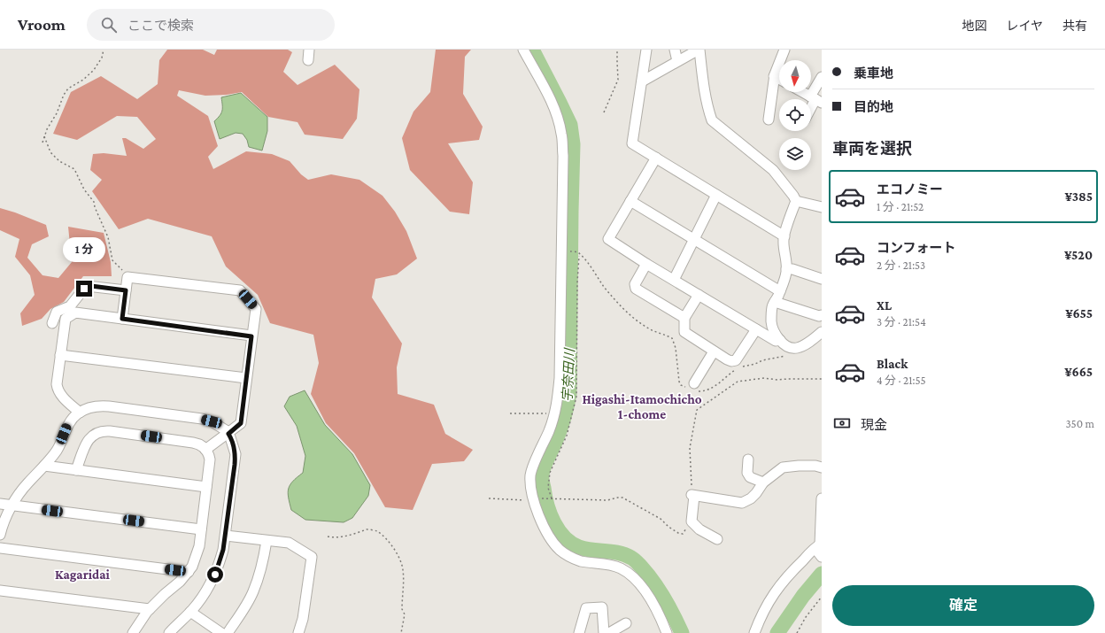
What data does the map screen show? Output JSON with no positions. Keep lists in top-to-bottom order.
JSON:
{
  "districts": ["Higashi-Itamochicho 1-chome", "Kagaridai"],
  "water": ["宇奈田川"],
  "north": "bottom",
  "page": {
    "header": "Vroom",
    "search": "ここで検索",
    "nav": ["地図", "レイヤ", "共有"],
    "banner": ["乗車地", "目的地"],
    "heading": "車両を選択",
    "list": [
      {
        "name": "エコノミー",
        "note": "1 分 · 21:52",
        "value": "¥385"
      },
      {
        "name": "コンフォート",
        "note": "2 分 · 21:53",
        "value": "¥520"
      },
      {
        "name": "XL",
        "note": "3 分 · 21:54",
        "value": "¥655"
      },
      {
        "name": "Black",
        "note": "4 分 · 21:55",
        "value": "¥665"
      }
    ],
    "bubble": "1 分",
    "pay": ["現金", "350 m"],
    "buttons": "確定"
  }
}
